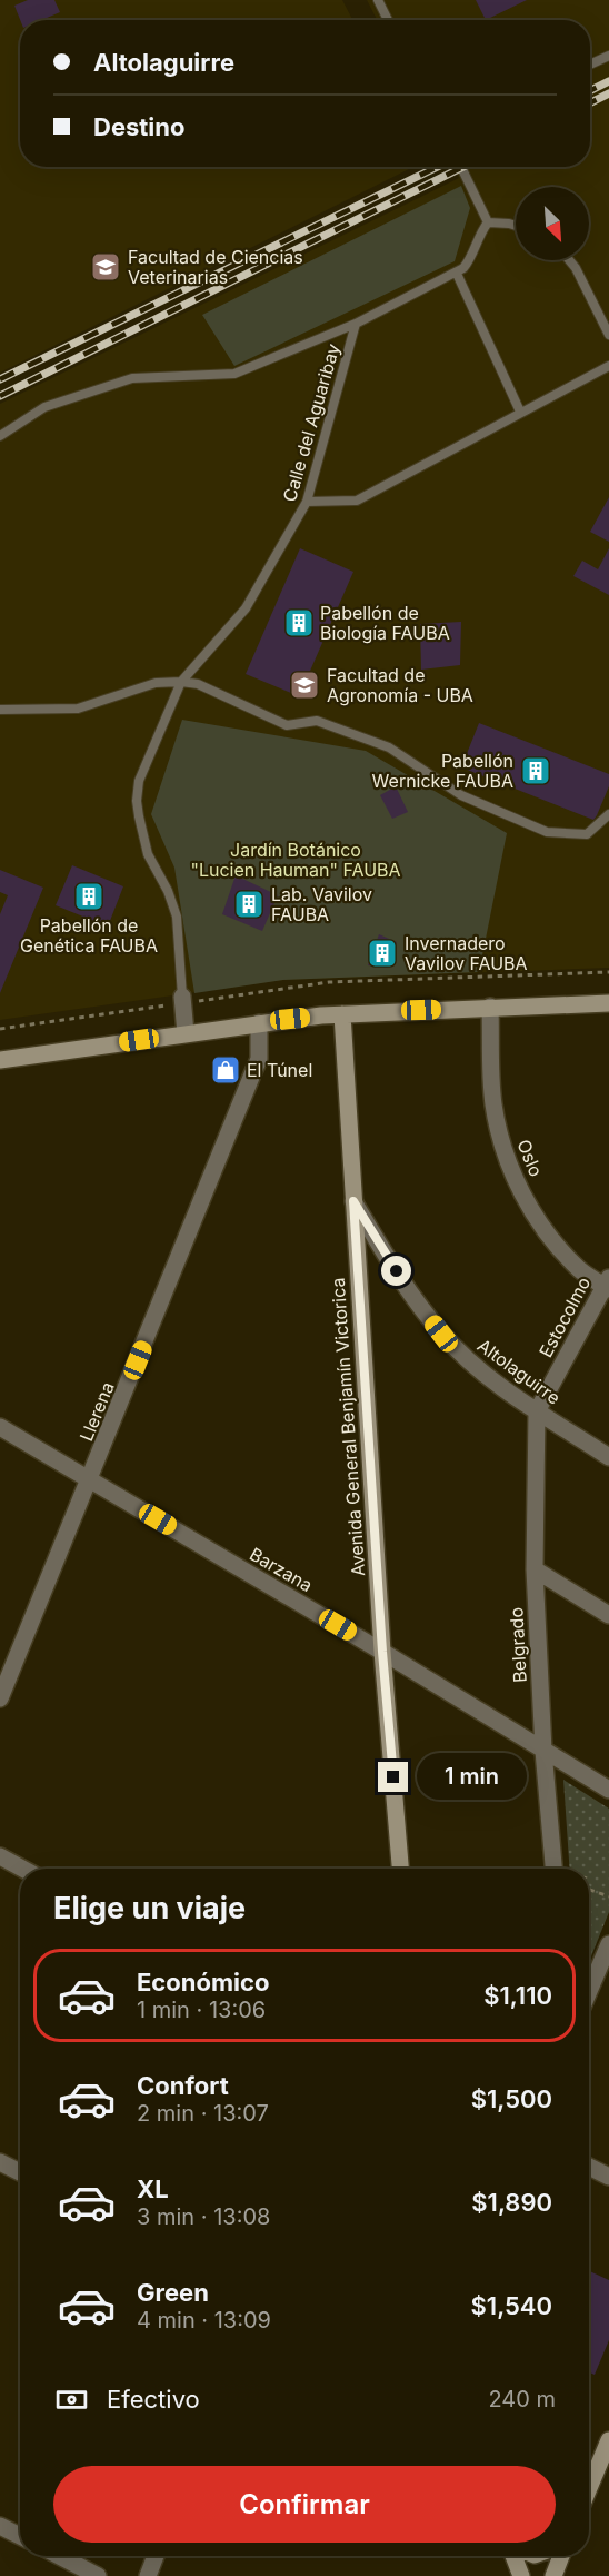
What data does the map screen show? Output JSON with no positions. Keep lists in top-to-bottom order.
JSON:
{
  "streets": {
    "street": [
      "Oslo",
      "Estocolmo",
      "Altolaguirre",
      "Llerena",
      "Avenida General Benjamín Victorica",
      "Barzana",
      "Belgrado"
    ],
    "lane": ["Calle del Aguaribay"]
  },
  "crossings": [
    ["Oslo", "Estocolmo"],
    ["Estocolmo", "Altolaguirre"],
    ["Estocolmo", "Belgrado"],
    ["Altolaguirre", "Avenida General Benjamín Victorica"],
    ["Altolaguirre", "Belgrado"],
    ["Llerena", "Barzana"],
    ["Avenida General Benjamín Victorica", "Barzana"],
    ["Barzana", "Belgrado"]
  ],
  "parks": ["Jardín Botánico \"Lucien Hauman\" FAUBA"],
  "places": {
    "school or university": ["Facultad de Ciencias Veterinarias", "Facultad de Agronomía - UBA"],
    "building": [
      "Pabellón de Biología FAUBA",
      "Pabellón Wernicke FAUBA",
      "Pabellón de Genética FAUBA",
      "Lab. Vavilov FAUBA",
      "Invernadero Vavilov FAUBA"
    ],
    "shop": ["El Túnel"]
  },
  "north": "bottom right",
  "page": {
    "banner": ["Altolaguirre", "Destino"],
    "bubble": "1 min",
    "heading": "Elige un viaje",
    "list": [
      {
        "name": "Económico",
        "note": "1 min · 13:06",
        "value": "$1,110"
      },
      {
        "name": "Confort",
        "note": "2 min · 13:07",
        "value": "$1,500"
      },
      {
        "name": "XL",
        "note": "3 min · 13:08",
        "value": "$1,890"
      },
      {
        "name": "Green",
        "note": "4 min · 13:09",
        "value": "$1,540"
      }
    ],
    "pay": ["Efectivo", "240 m"],
    "buttons": "Confirmar"
  }
}
